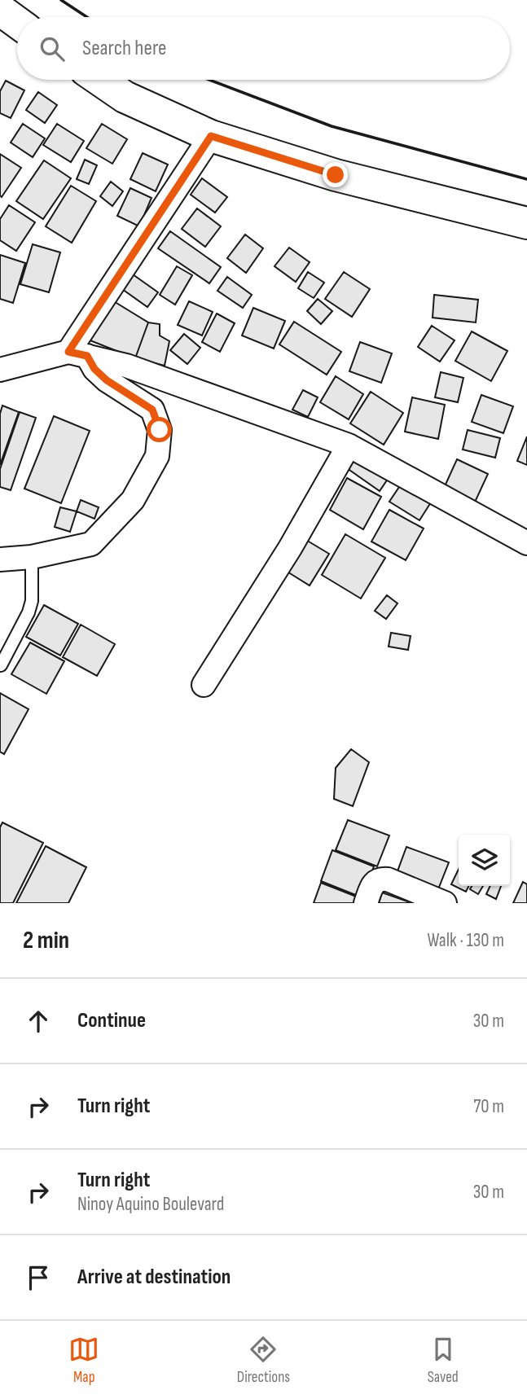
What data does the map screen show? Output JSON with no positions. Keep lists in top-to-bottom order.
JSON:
{
  "page": {
    "search": "Search here",
    "heading": ["2 min", "Walk · 130 m"],
    "list": [
      ["Continue", "30 m"],
      ["Turn right", "70 m"],
      ["Turn right", "Ninoy Aquino Boulevard", "30 m"],
      "Arrive at destination"
    ],
    "nav": ["Map", "Directions", "Saved"]
  }
}
